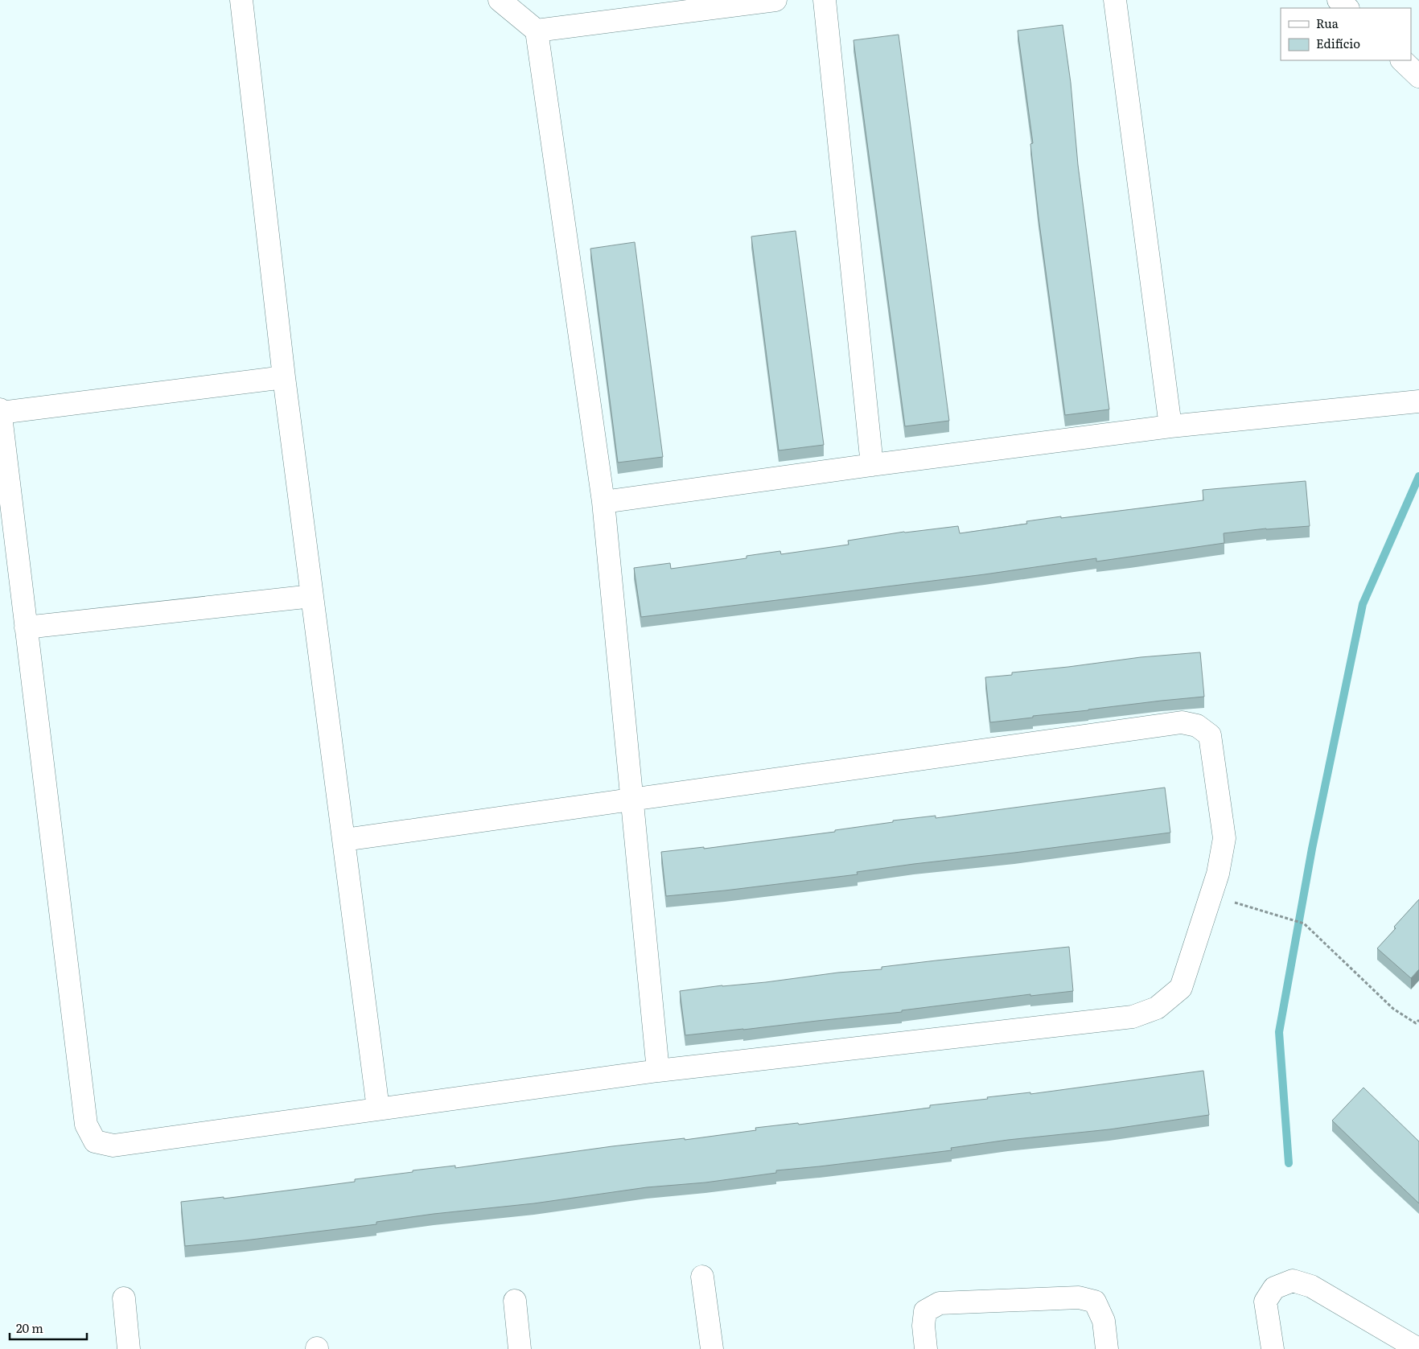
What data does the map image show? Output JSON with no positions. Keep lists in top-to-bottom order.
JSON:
{
  "legend": ["Rua", "Edifício"],
  "scale_bar": "20 m"
}
